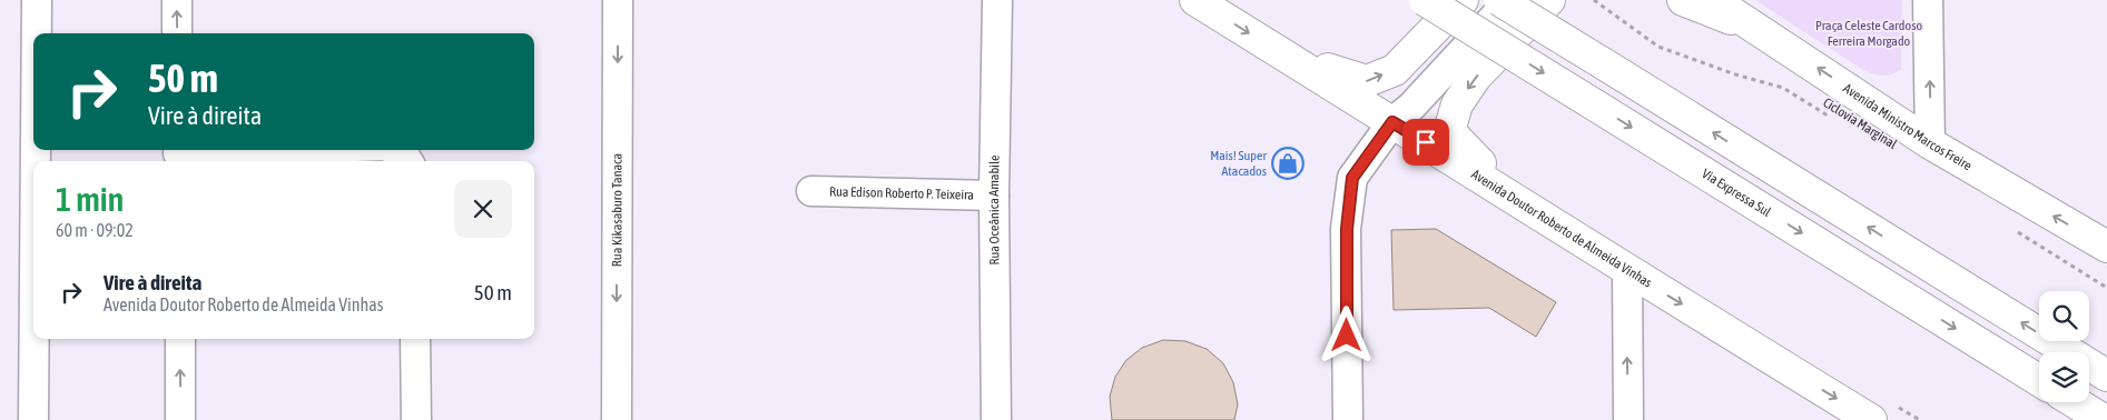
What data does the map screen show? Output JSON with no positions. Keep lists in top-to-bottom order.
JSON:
{
  "streets": {
    "main road": ["Avenida Ministro Marcos Freire", "Via Expressa Sul", "Avenida Doutor Roberto de Almeida Vinhas"],
    "street": ["Rua Edison Roberto P. Teixeira", "Rua Kikasaburo Tanaca", "Rua Oceânica Amabile"],
    "path": ["Ciclovia Marginal"]
  },
  "crossings": [
    ["Rua Edison Roberto P. Teixeira", "Rua Oceânica Amabile"]
  ],
  "one_way": ["Rua Kikasaburo Tanaca"],
  "parks": ["Praça Celeste Cardoso Ferreira Morgado"],
  "places": {
    "shop": ["Mais! Super Atacados"]
  },
  "page": {
    "turn": ["50 m", "Vire à direita"],
    "heading": ["1 min", "60 m · 09:02"],
    "list": [
      {
        "name": "Vire à direita",
        "note": "Avenida Doutor Roberto de Almeida Vinhas",
        "value": "50 m"
      }
    ]
  }
}
